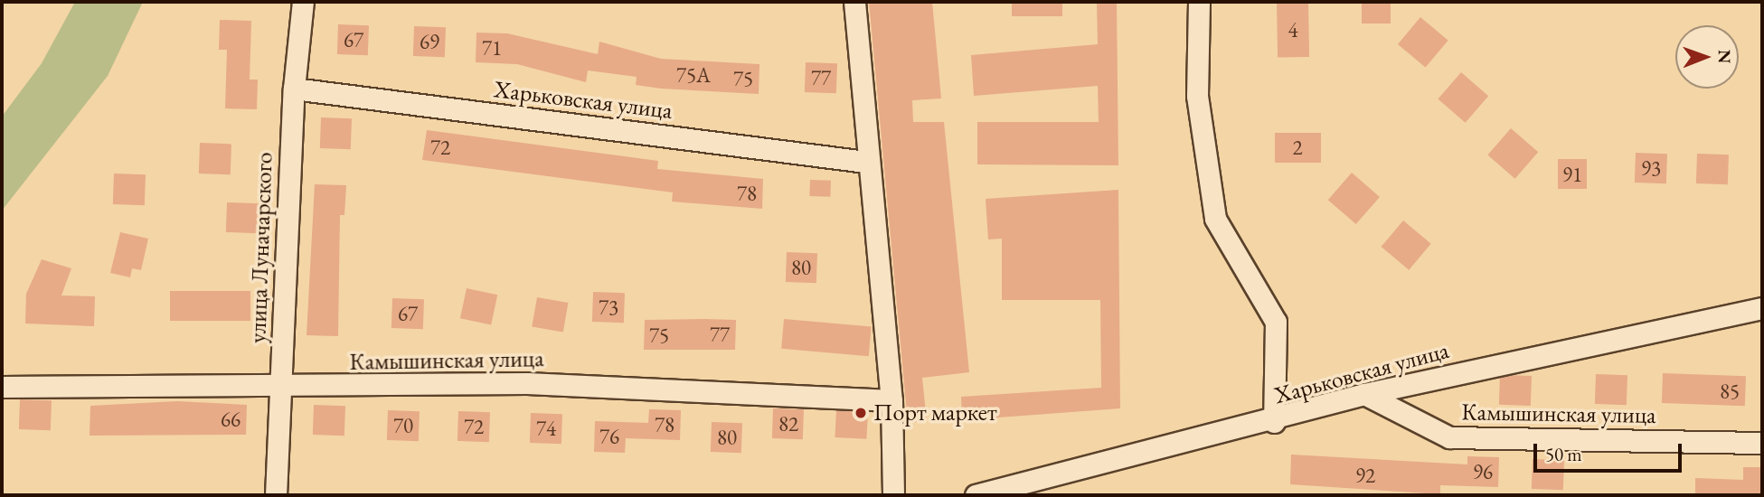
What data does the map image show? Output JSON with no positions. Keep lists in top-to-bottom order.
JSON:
{
  "streets": {
    "street": ["Харьковская улица", "улица Луначарского", "Камышинская улица"]
  },
  "crossings": [
    ["Харьковская улица", "улица Луначарского"],
    ["Харьковская улица", "Камышинская улица"],
    ["улица Луначарского", "Камышинская улица"]
  ],
  "places": ["Порт маркет"],
  "house_numbers": [
    "4",
    "67",
    "69",
    "71",
    "75А",
    "77",
    "75",
    "72",
    "2",
    "93",
    "91",
    "78",
    "80",
    "73",
    "67",
    "77",
    "75",
    "85",
    "66",
    "82",
    "78",
    "70",
    "72",
    "74",
    "76",
    "80",
    "96",
    "92"
  ],
  "scale_bar": "50 m",
  "north": "right"
}
